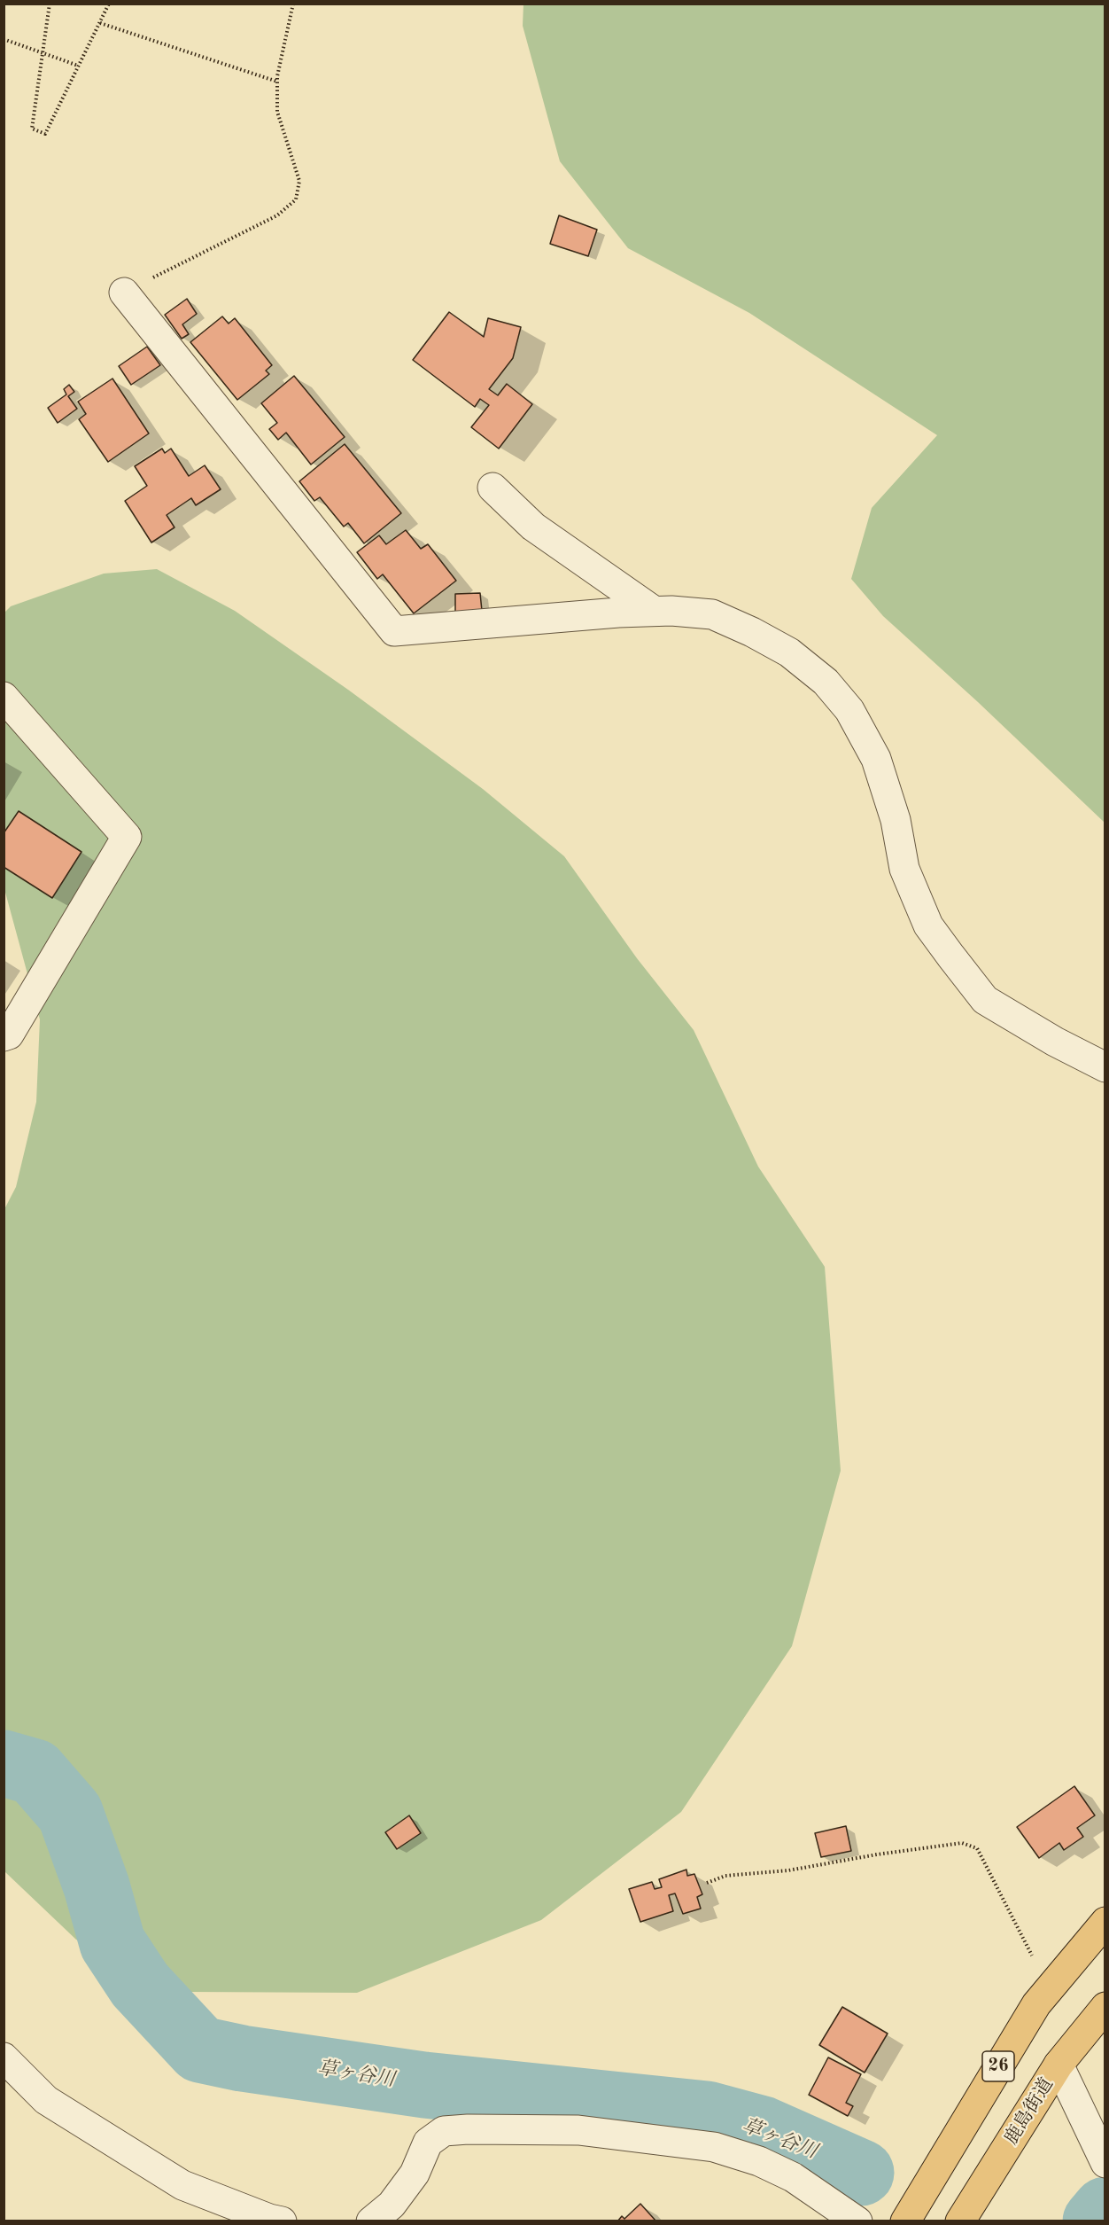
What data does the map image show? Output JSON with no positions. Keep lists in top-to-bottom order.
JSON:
{
  "streets": {
    "main road": ["26", "鹿島街道"]
  },
  "water": ["草ヶ谷川"]
}
